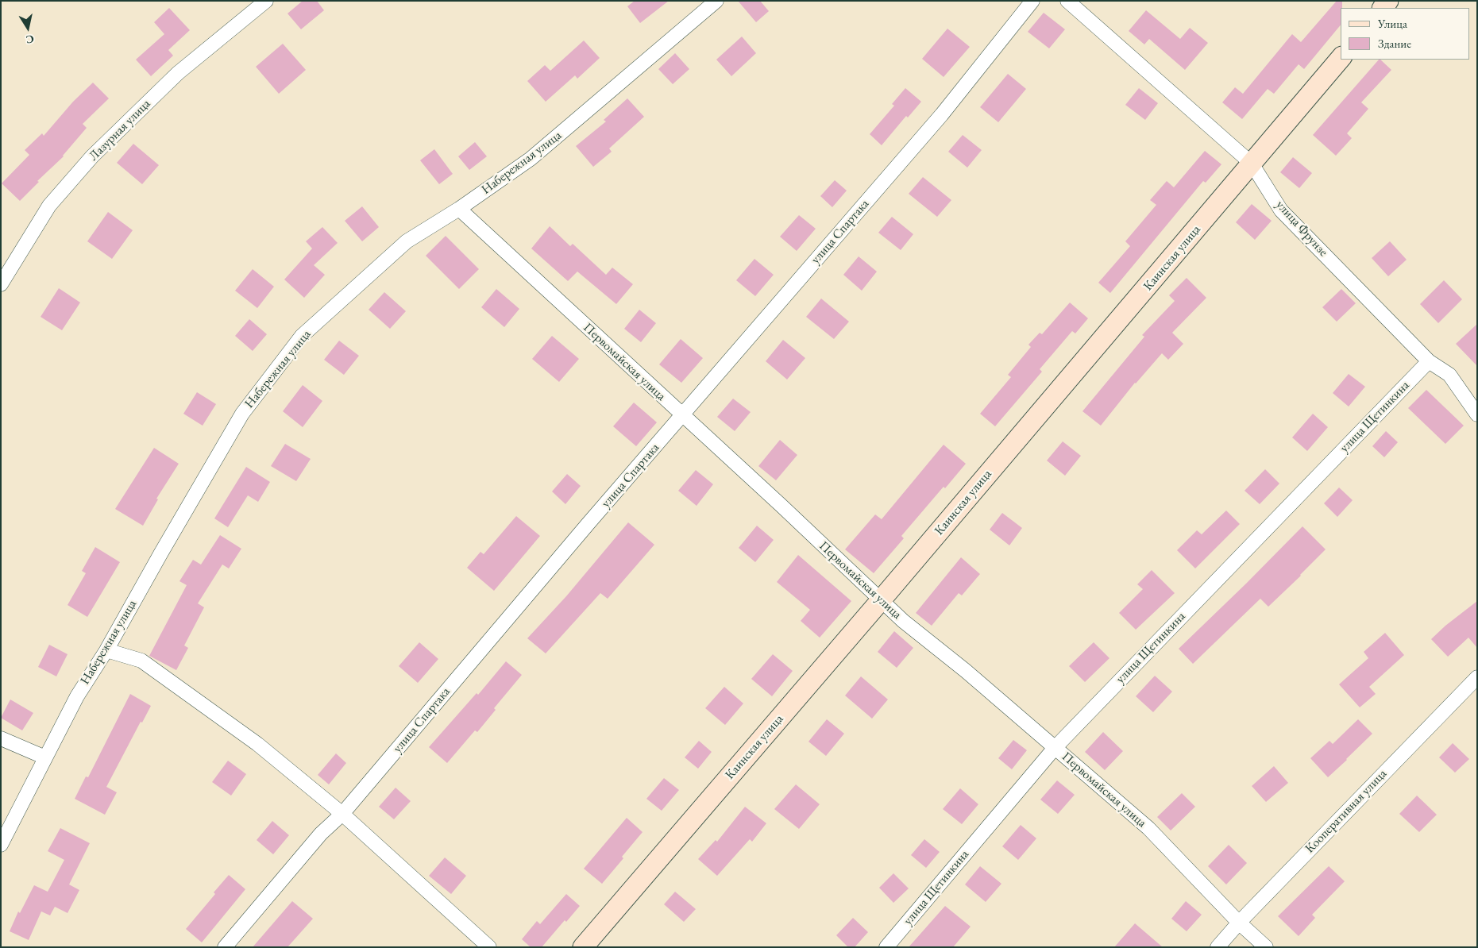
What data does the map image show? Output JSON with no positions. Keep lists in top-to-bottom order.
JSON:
{
  "streets": {
    "main road": ["Каинская улица"],
    "street": [
      "Лазурная улица",
      "Набережная улица",
      "улица Фрунзе",
      "улица Спартака",
      "Первомайская улица",
      "улица Щетинкина",
      "Кооперативная улица"
    ]
  },
  "crossings": [
    ["Набережная улица", "Первомайская улица"],
    ["улица Фрунзе", "Каинская улица"],
    ["улица Фрунзе", "улица Щетинкина"],
    ["улица Спартака", "Первомайская улица"],
    ["Каинская улица", "Первомайская улица"],
    ["Первомайская улица", "улица Щетинкина"],
    ["Первомайская улица", "Кооперативная улица"]
  ],
  "legend": ["Улица", "Здание"],
  "north": "bottom"
}
